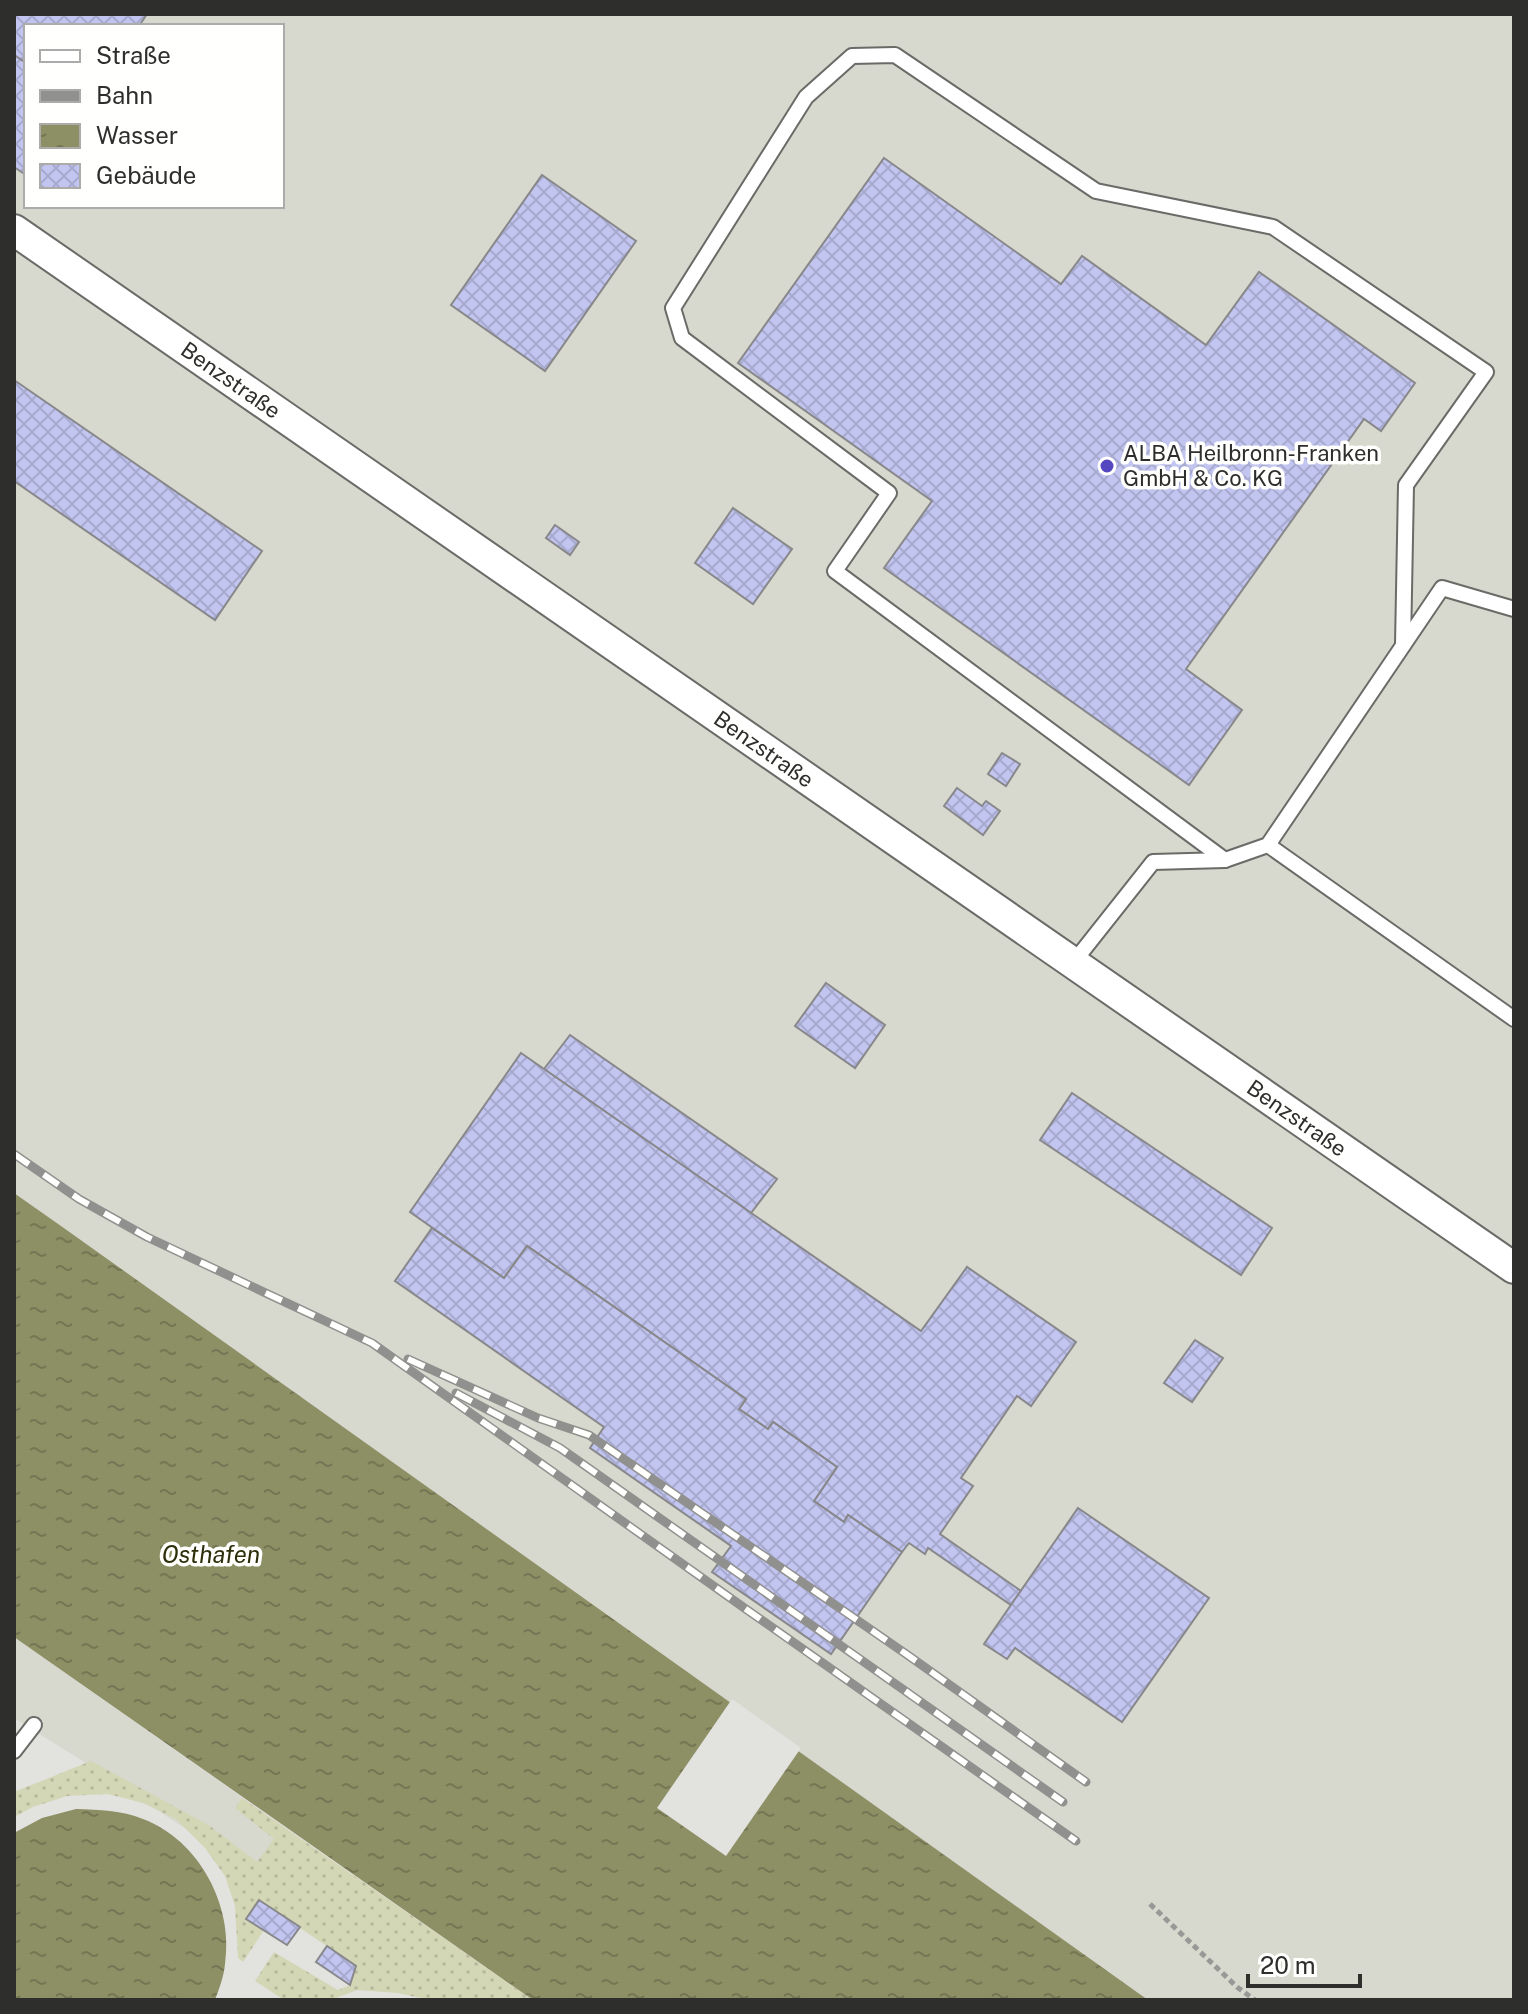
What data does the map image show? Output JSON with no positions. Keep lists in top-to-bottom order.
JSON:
{
  "streets": {
    "street": ["Benzstraße"]
  },
  "water": ["Osthafen"],
  "places": ["ALBA Heilbronn-Franken GmbH & Co. KG"],
  "legend": [
    "Straße",
    "Bahn",
    "Wasser",
    "Gebäude"
  ],
  "scale_bar": "20 m"
}
